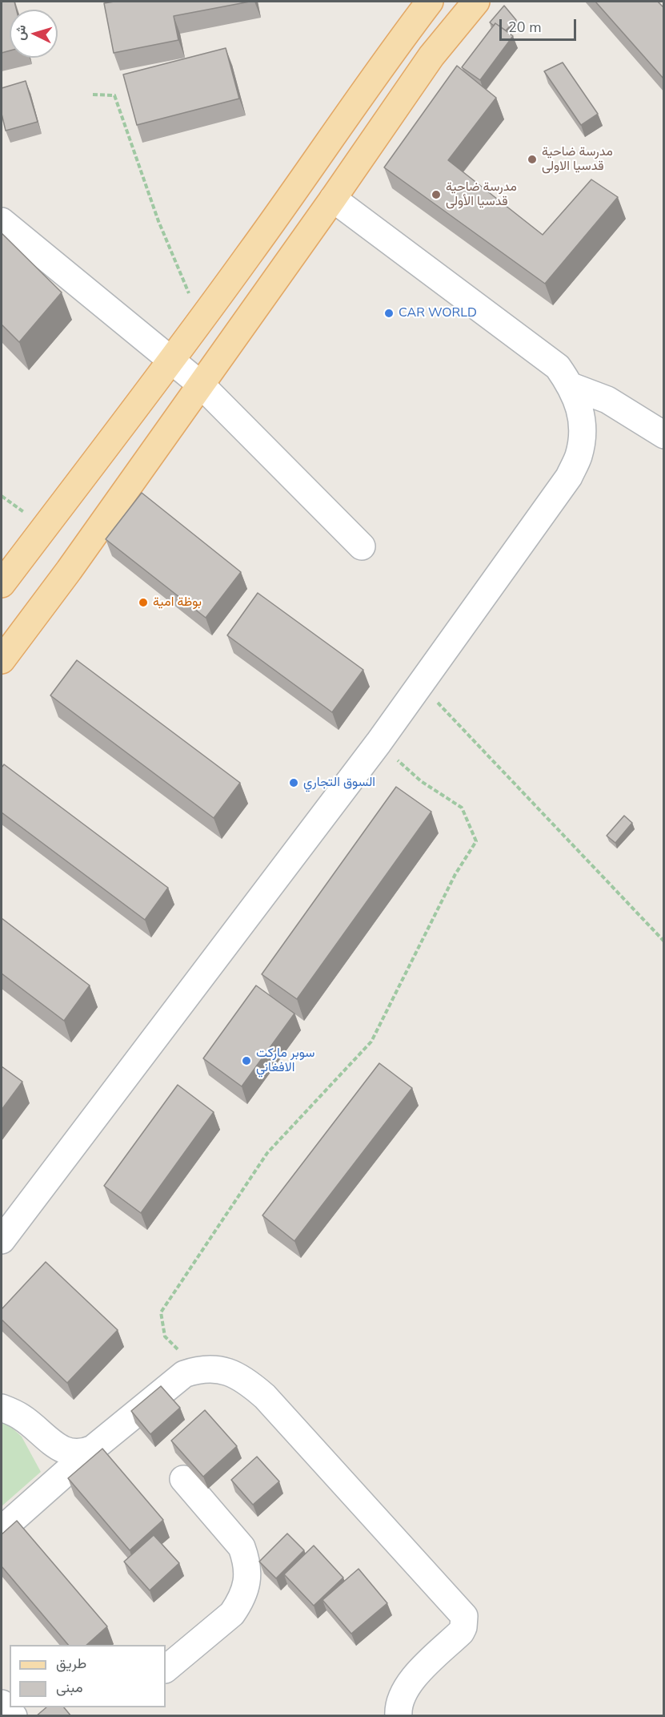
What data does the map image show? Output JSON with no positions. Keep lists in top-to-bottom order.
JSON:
{
  "places": [
    "مدرسة ضاحية قدسيا الاولى",
    "مدرسة ضاحية قدسيا الأولى",
    "CAR WORLD",
    "بوظة امية",
    "السوق التجاري",
    "سوبر ماركت الافغاني"
  ],
  "legend": ["طريق", "مبنى"],
  "scale_bar": "20 m",
  "north": "left"
}
